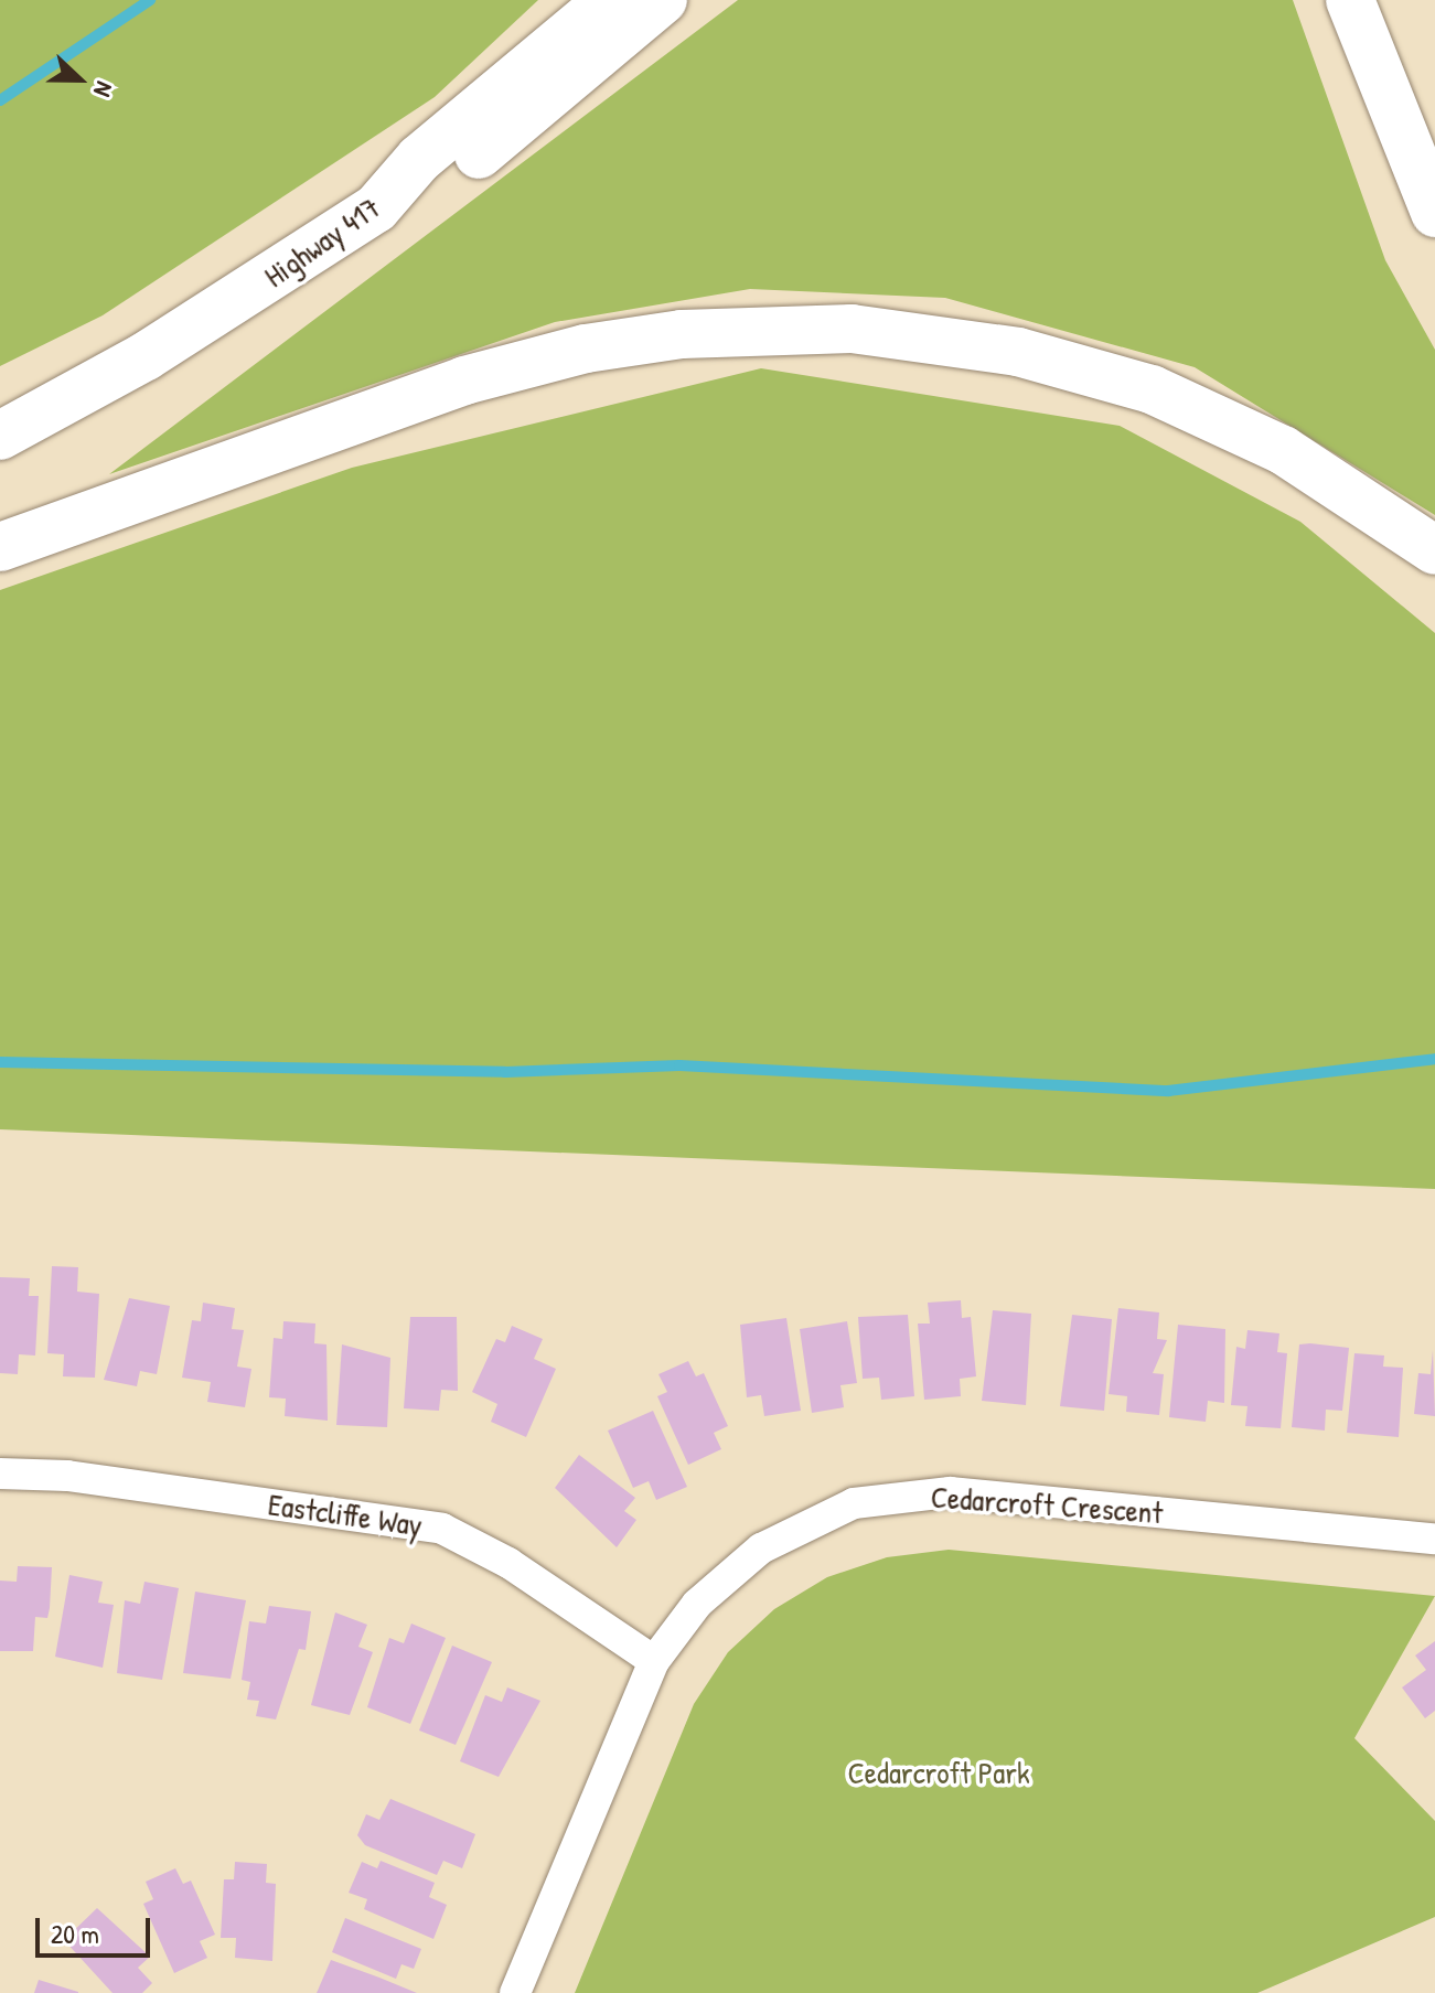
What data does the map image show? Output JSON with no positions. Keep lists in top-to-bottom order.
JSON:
{
  "streets": {
    "highway": ["Highway 417"],
    "street": ["Cedarcroft Crescent", "Eastcliffe Way"]
  },
  "crossings": [
    ["Cedarcroft Crescent", "Eastcliffe Way"]
  ],
  "parks": ["Cedarcroft Park"],
  "scale_bar": "20 m",
  "north": "right"
}
